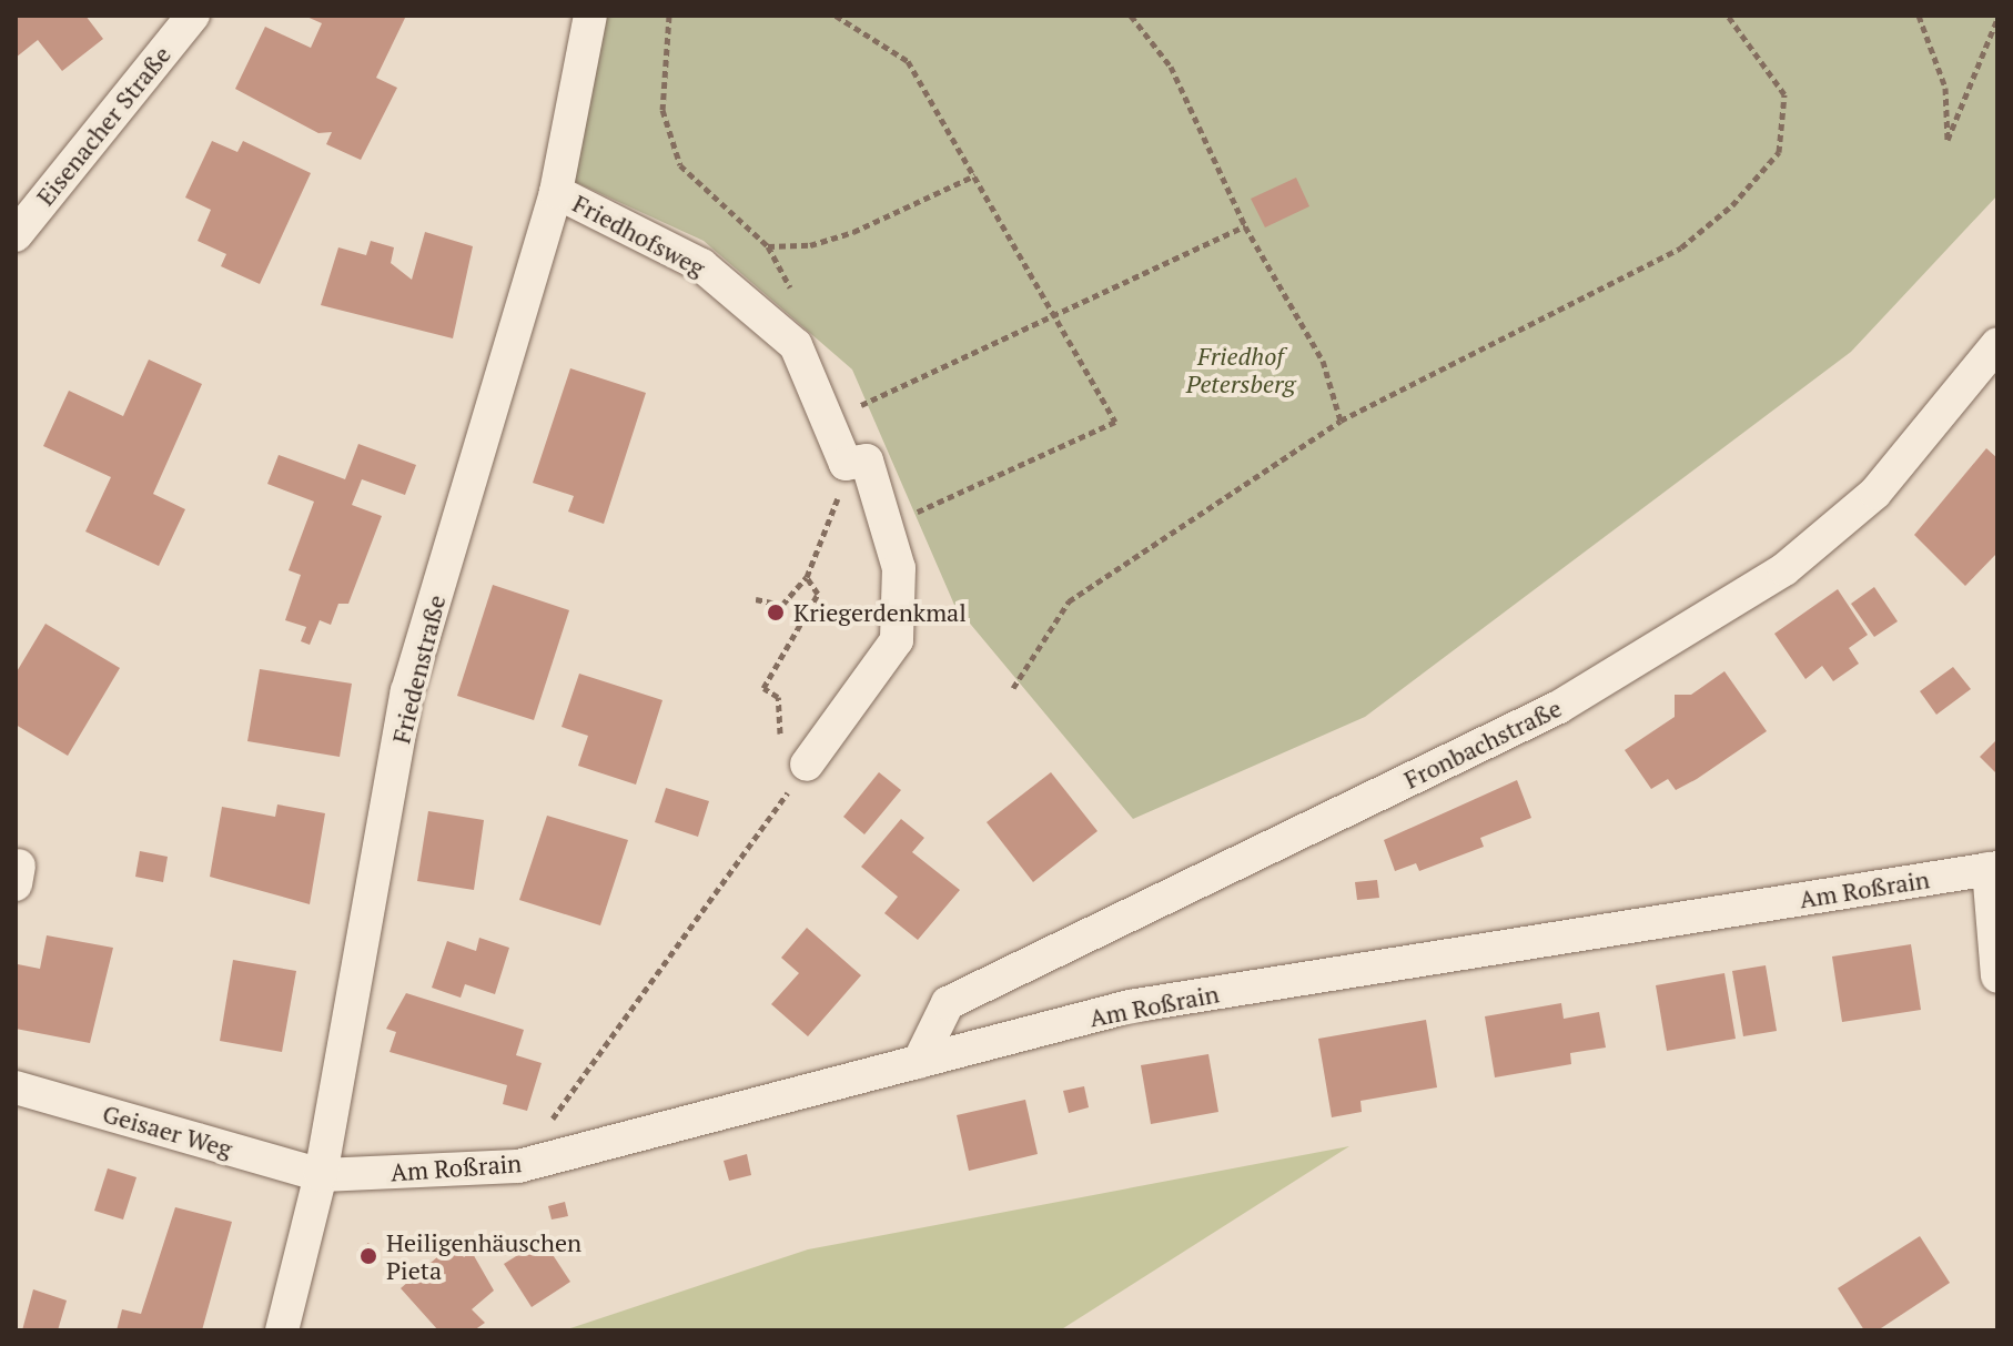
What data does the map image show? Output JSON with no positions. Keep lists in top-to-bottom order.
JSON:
{
  "streets": {
    "street": [
      "Eisenacher Straße",
      "Friedhofsweg",
      "Friedenstraße",
      "Fronbachstraße",
      "Am Roßrain",
      "Geisaer Weg"
    ]
  },
  "crossings": [
    ["Friedhofsweg", "Friedenstraße"],
    ["Friedenstraße", "Am Roßrain"],
    ["Friedenstraße", "Geisaer Weg"],
    ["Fronbachstraße", "Am Roßrain"],
    ["Am Roßrain", "Geisaer Weg"]
  ],
  "parks": ["Friedhof Petersberg"],
  "places": ["Kriegerdenkmal", "Heiligenhäuschen Pieta"]
}
